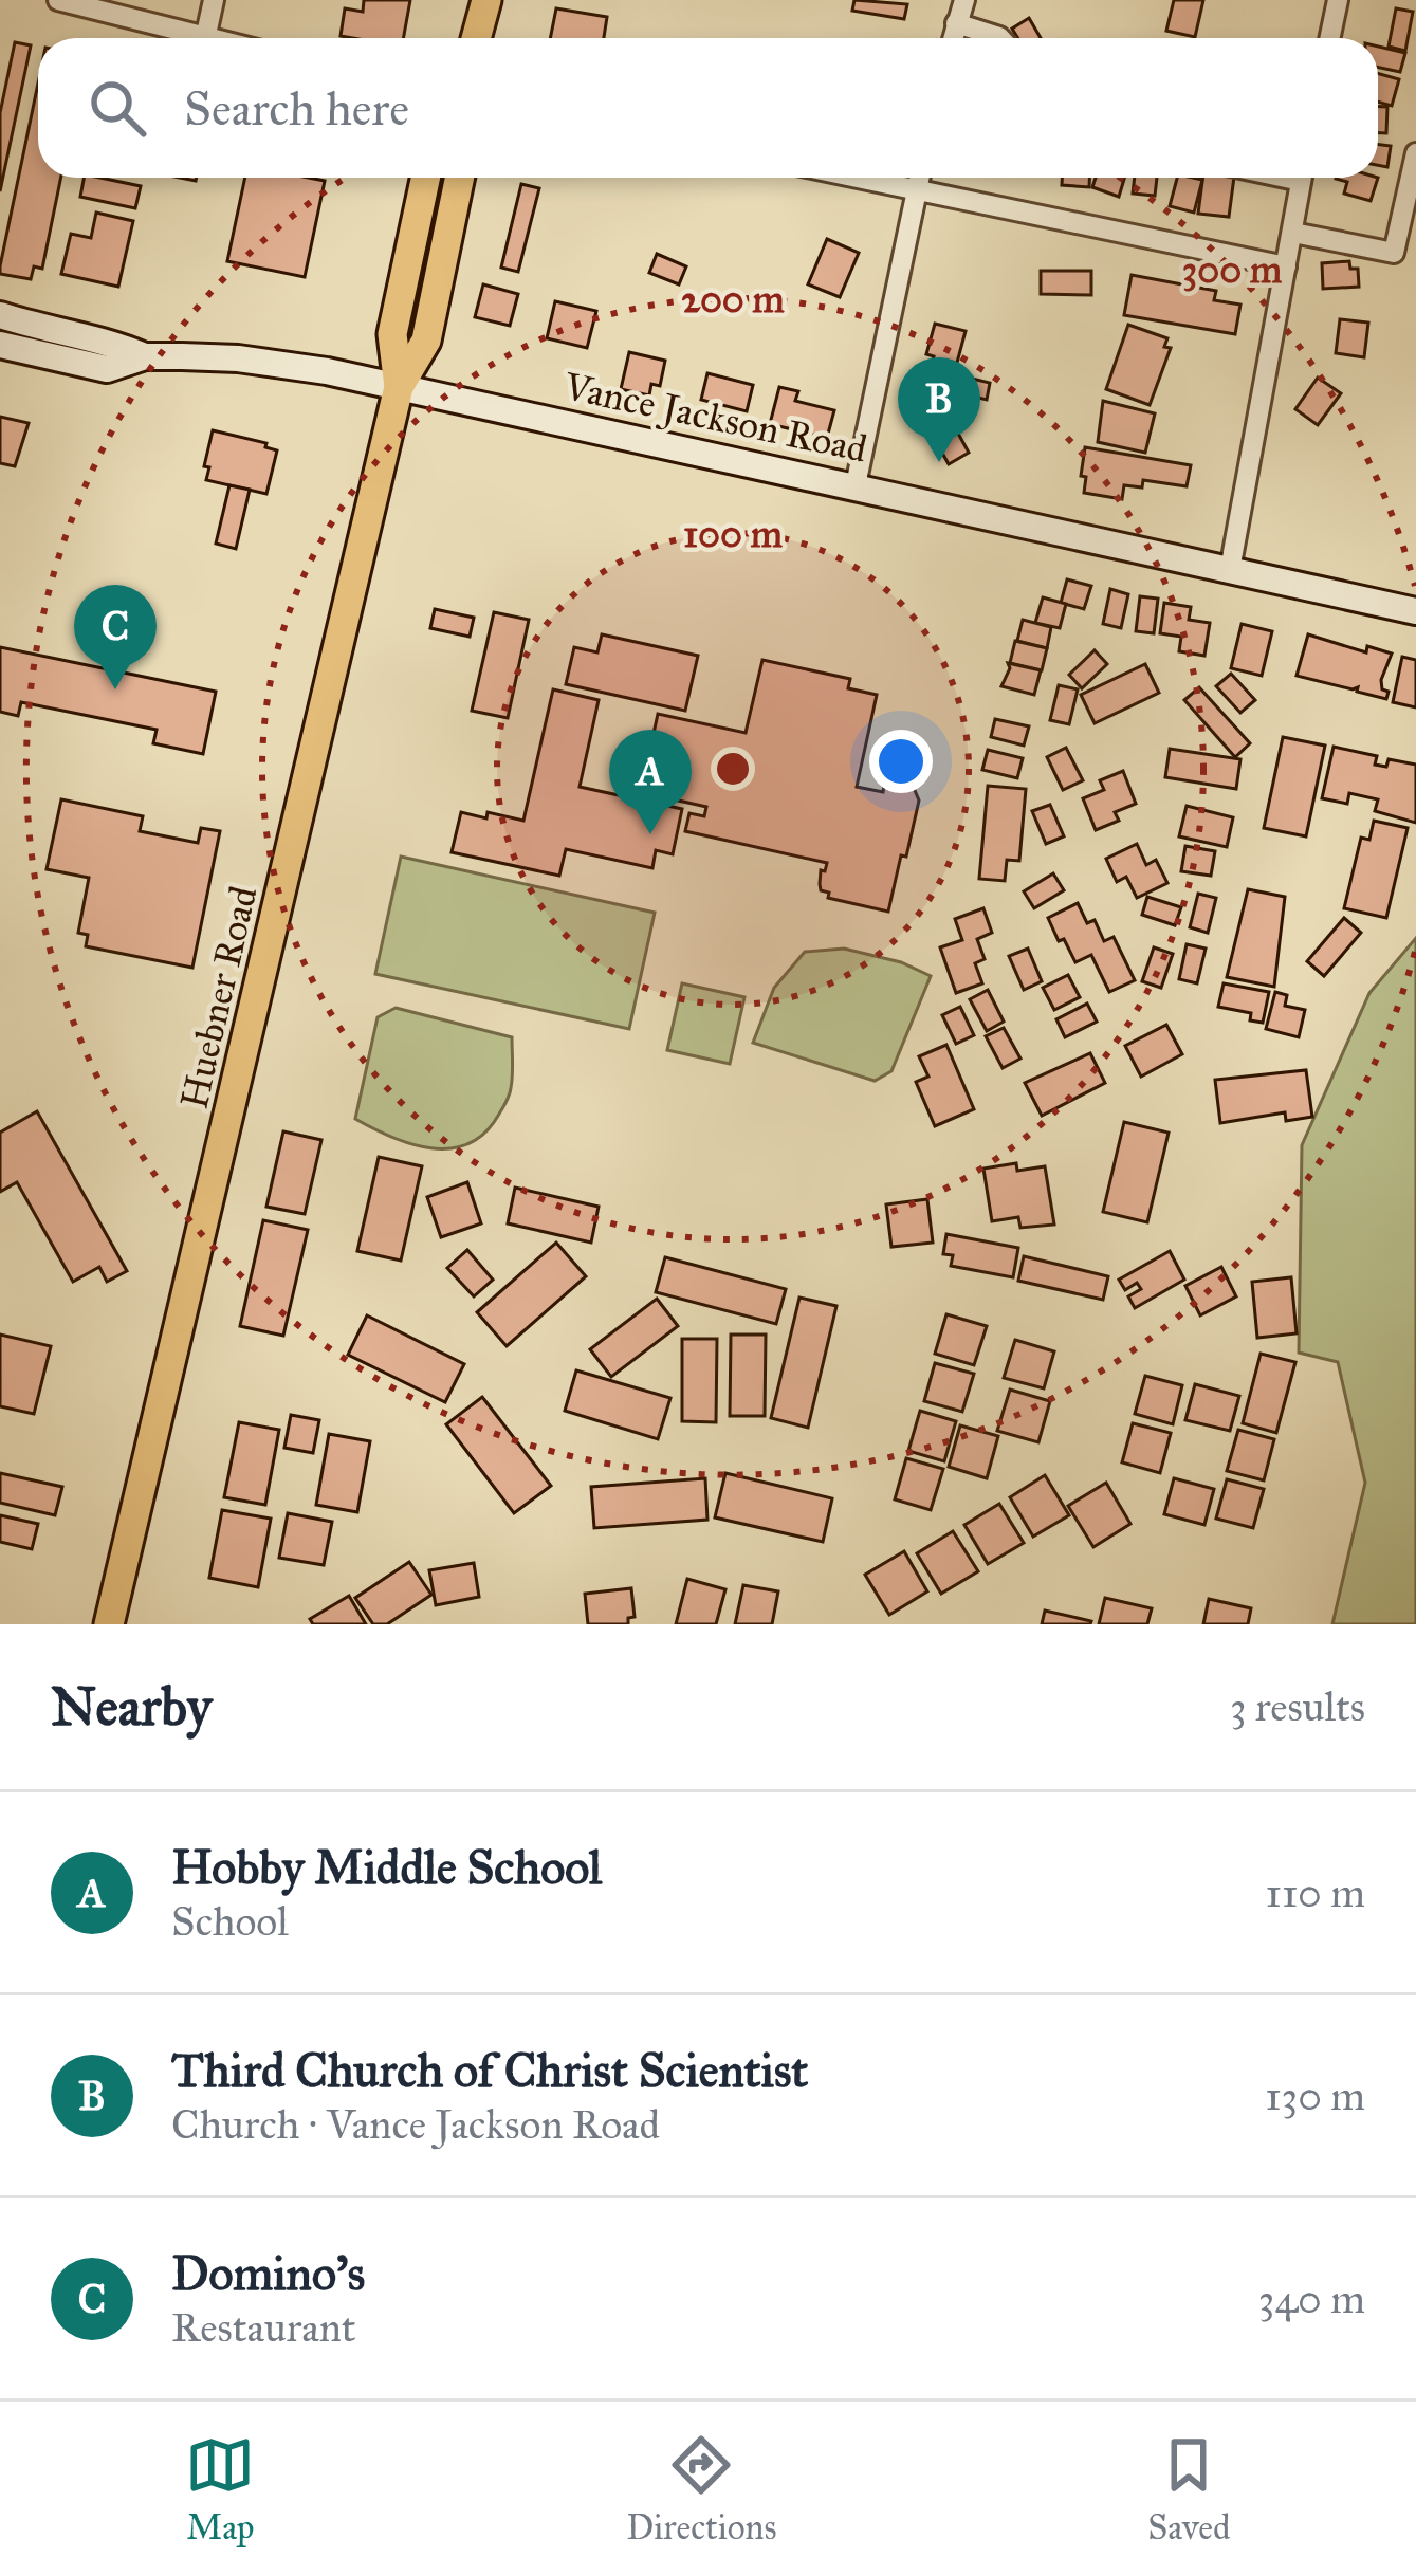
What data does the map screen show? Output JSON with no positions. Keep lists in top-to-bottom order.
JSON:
{
  "streets": {
    "main road": ["Vance Jackson Road", "Huebner Road"]
  },
  "crossings": [
    ["Vance Jackson Road", "Huebner Road"]
  ],
  "page": {
    "search": "Search here",
    "pins": ["B", "C", "A"],
    "heading": ["Nearby", "3 results"],
    "list": [
      {
        "mark": "A",
        "name": "Hobby Middle School",
        "note": "School",
        "value": "110 m"
      },
      {
        "mark": "B",
        "name": "Third Church of Christ Scientist",
        "note": "Church · Vance Jackson Road",
        "value": "130 m"
      },
      {
        "mark": "C",
        "name": "Domino's",
        "note": "Restaurant",
        "value": "340 m"
      }
    ],
    "nav": ["Map", "Directions", "Saved"]
  },
  "rings": ["300 m", "200 m", "100 m"]
}
